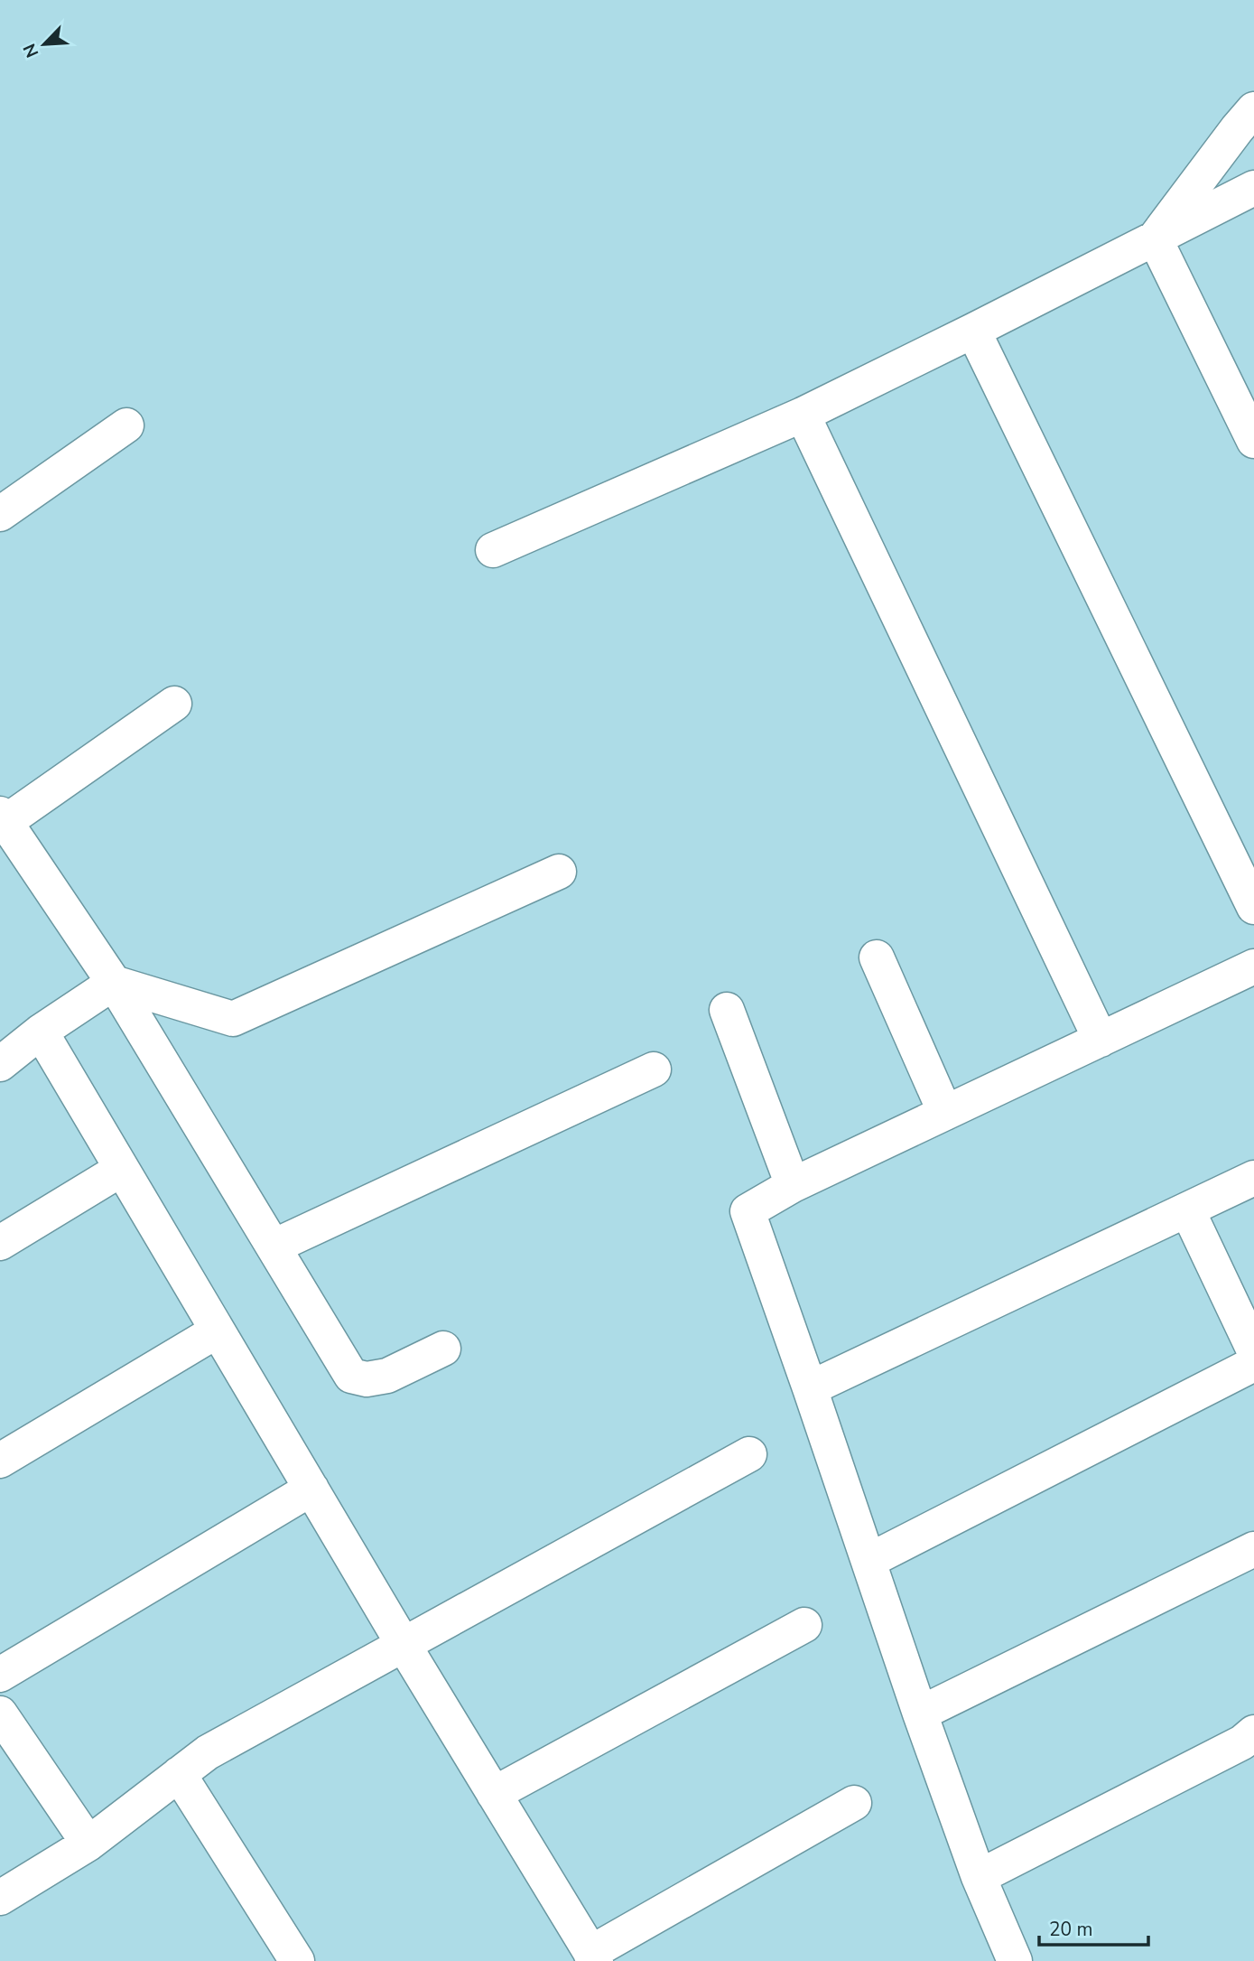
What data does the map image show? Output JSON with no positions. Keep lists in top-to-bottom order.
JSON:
{
  "scale_bar": "20 m",
  "north": "bottom left"
}
